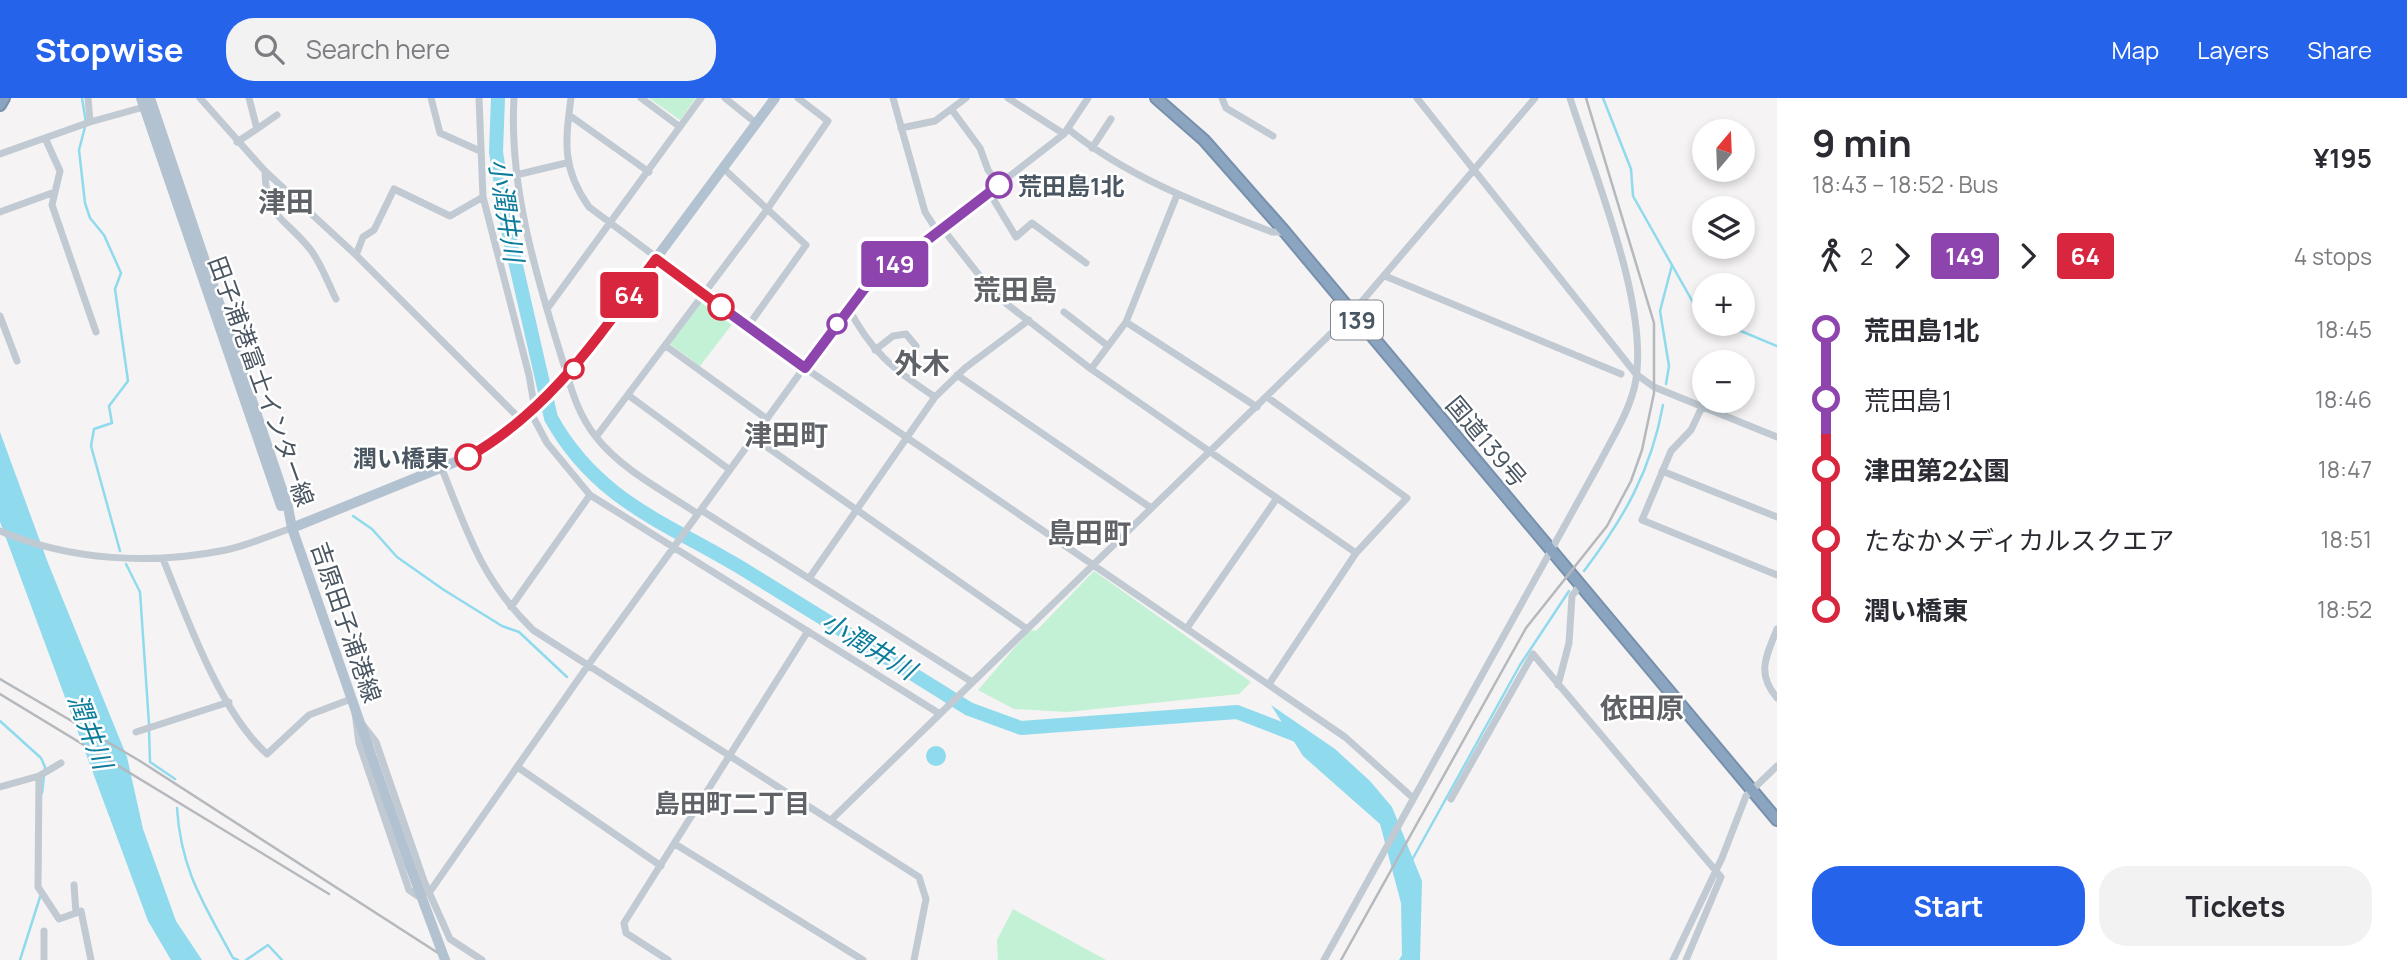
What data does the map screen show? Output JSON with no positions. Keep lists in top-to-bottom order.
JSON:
{
  "streets": {
    "highway": ["139", "国道139号"],
    "main road": ["田子浦港富士インター線", "吉原田子浦港線"]
  },
  "crossings": [
    ["田子浦港富士インター線", "吉原田子浦港線"]
  ],
  "districts": [
    "津田",
    "荒田島",
    "外木",
    "津田町",
    "島田町",
    "依田原",
    "島田町二丁目"
  ],
  "water": ["小潤井川", "潤井川"],
  "places": ["荒田島1北", "潤い橋東"],
  "lines": ["bus line 149", "bus line 64"],
  "north": "top",
  "page": {
    "header": "Stopwise",
    "search": "Search here",
    "nav": ["Map", "Layers", "Share"],
    "on_map": ["149", "64"],
    "heading": ["9 min", "18:43 – 18:52 · Bus", "¥195"],
    "map_buttons": ["+", "−"],
    "legs": [
      "2",
      "149",
      "64",
      "4 stops"
    ],
    "list": [
      {
        "name": "荒田島1北",
        "value": "18:45"
      },
      {
        "name": "荒田島1",
        "value": "18:46"
      },
      {
        "name": "津田第2公園",
        "value": "18:47"
      },
      {
        "name": "たなかメディカルスクエア",
        "value": "18:51"
      },
      {
        "name": "潤い橋東",
        "value": "18:52"
      }
    ],
    "buttons": ["Start", "Tickets"]
  }
}
